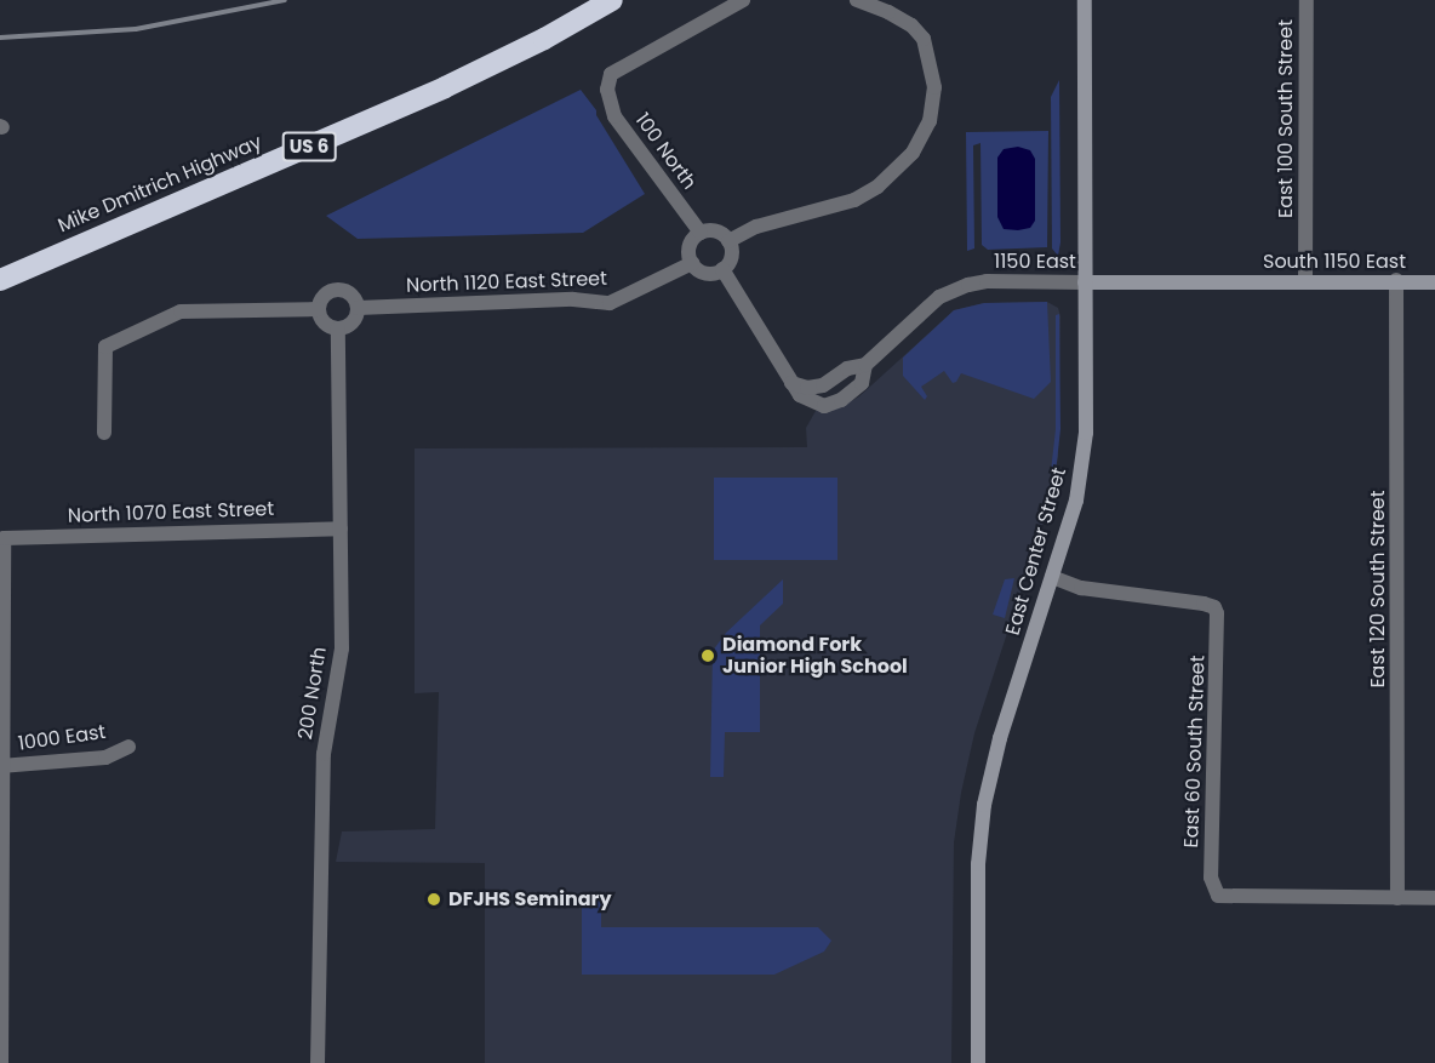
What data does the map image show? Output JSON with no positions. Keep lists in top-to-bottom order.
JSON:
{
  "streets": {
    "highway": ["US 6", "Mike Dmitrich Highway"],
    "main road": ["1150 East", "South 1150 East", "East Center Street"],
    "street": [
      "East 100 South Street",
      "100 North",
      "North 1120 East Street",
      "North 1070 East Street",
      "East 120 South Street",
      "200 North",
      "1000 East",
      "East 60 South Street"
    ]
  },
  "crossings": [
    ["East 100 South Street", "South 1150 East"],
    ["100 North", "North 1120 East Street"],
    ["1150 East", "South 1150 East"],
    ["1150 East", "East Center Street"],
    ["South 1150 East", "East 120 South Street"],
    ["North 1120 East Street", "200 North"],
    ["North 1070 East Street", "200 North"],
    ["North 1070 East Street", "1000 East"],
    ["East Center Street", "East 60 South Street"],
    ["East 120 South Street", "East 60 South Street"]
  ],
  "places": ["Diamond Fork Junior High School", "DFJHS Seminary"]
}
